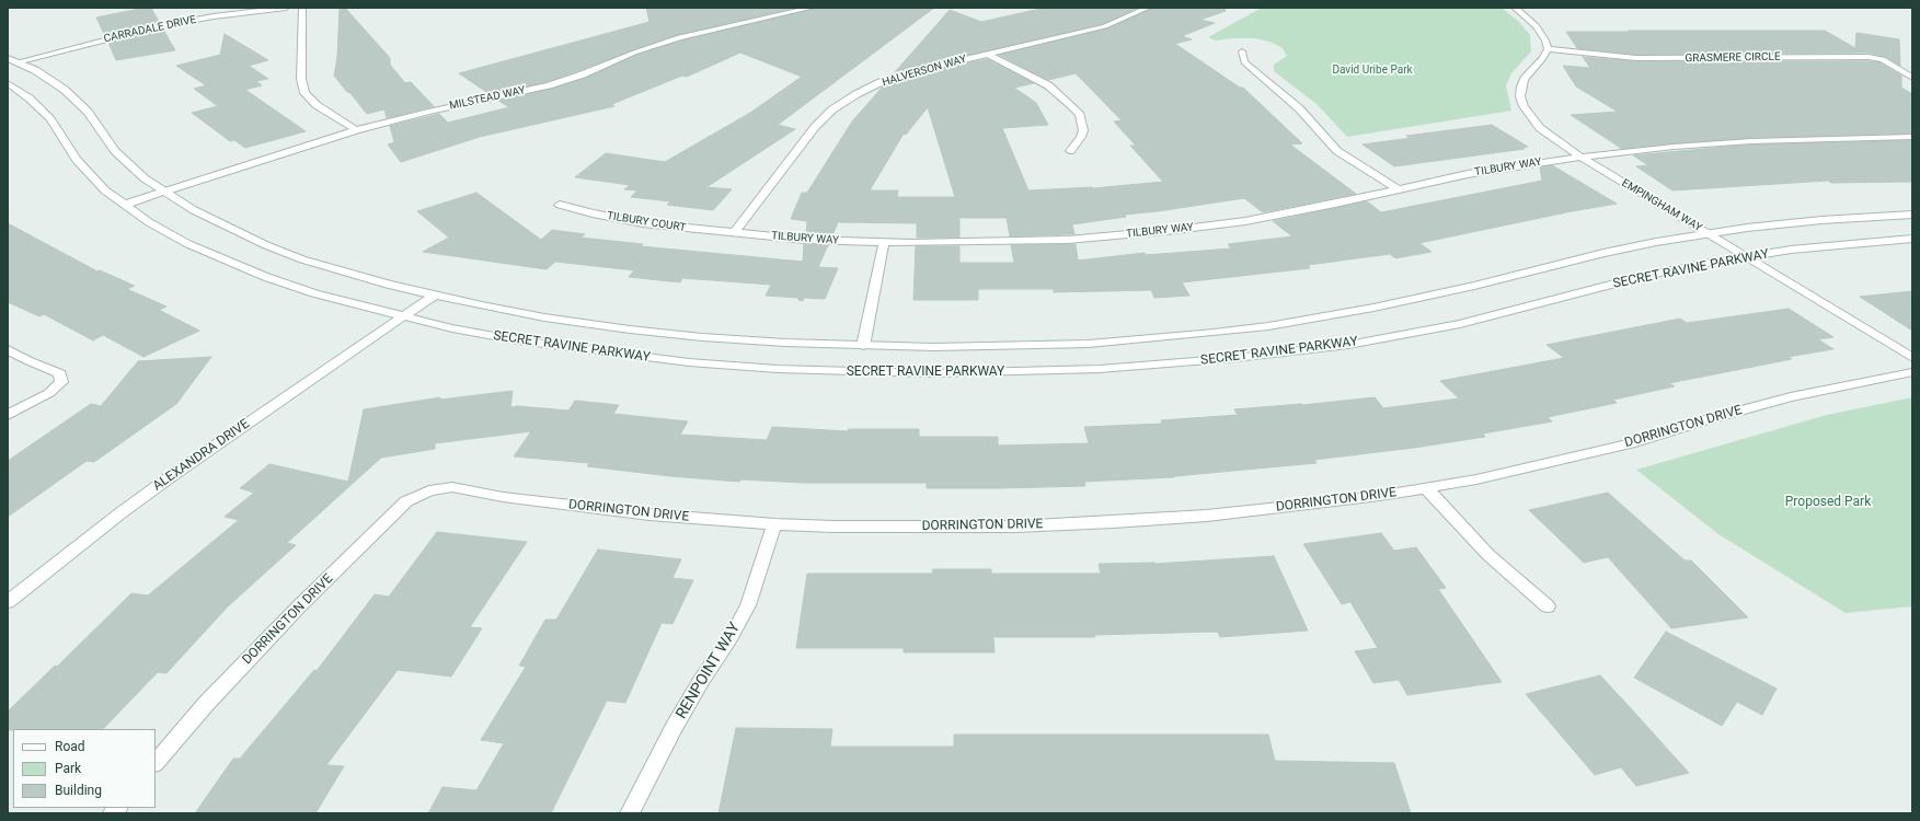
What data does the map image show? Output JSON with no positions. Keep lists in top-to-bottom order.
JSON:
{
  "streets": {
    "street": [
      "CARRADALE DRIVE",
      "GRASMERE CIRCLE",
      "HALVERSON WAY",
      "MILSTEAD WAY",
      "TILBURY WAY",
      "EMPINGHAM WAY",
      "TILBURY COURT",
      "SECRET RAVINE PARKWAY",
      "DORRINGTON DRIVE",
      "ALEXANDRA DRIVE",
      "RENPOINT WAY"
    ]
  },
  "crossings": [
    ["CARRADALE DRIVE", "SECRET RAVINE PARKWAY"],
    ["GRASMERE CIRCLE", "EMPINGHAM WAY"],
    ["HALVERSON WAY", "TILBURY WAY"],
    ["HALVERSON WAY", "TILBURY COURT"],
    ["MILSTEAD WAY", "SECRET RAVINE PARKWAY"],
    ["TILBURY WAY", "EMPINGHAM WAY"],
    ["TILBURY WAY", "TILBURY COURT"],
    ["EMPINGHAM WAY", "SECRET RAVINE PARKWAY"],
    ["SECRET RAVINE PARKWAY", "ALEXANDRA DRIVE"],
    ["DORRINGTON DRIVE", "RENPOINT WAY"]
  ],
  "parks": ["David Uribe Park", "Proposed Park"],
  "legend": ["Road", "Park", "Building"]
}
